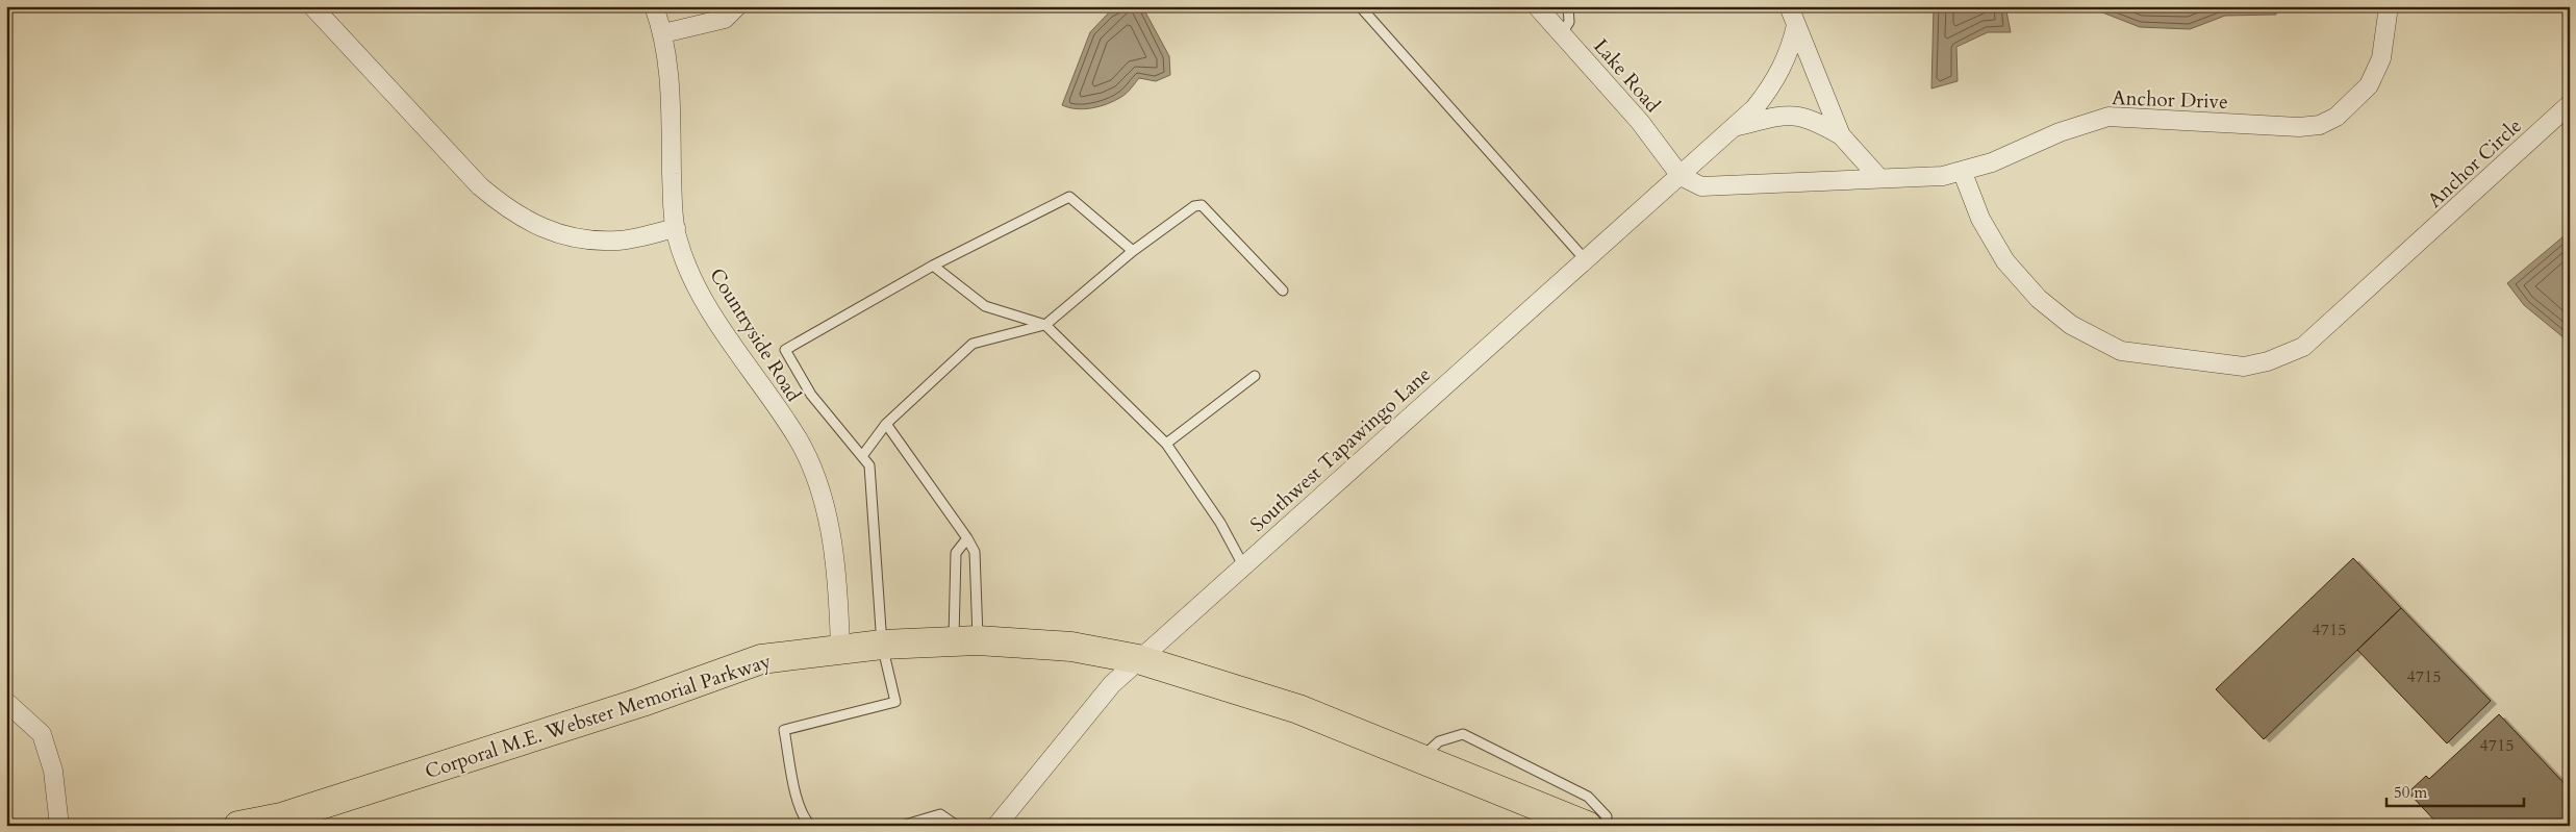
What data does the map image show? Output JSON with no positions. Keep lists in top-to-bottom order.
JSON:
{
  "streets": {
    "main road": ["Corporal M.E. Webster Memorial Parkway"],
    "street": [
      "Lake Road",
      "Anchor Drive",
      "Anchor Circle",
      "Countryside Road",
      "Southwest Tapawingo Lane"
    ]
  },
  "crossings": [
    ["Lake Road", "Anchor Drive"],
    ["Lake Road", "Southwest Tapawingo Lane"],
    ["Anchor Drive", "Anchor Circle"],
    ["Anchor Drive", "Southwest Tapawingo Lane"],
    ["Countryside Road", "Corporal M.E. Webster Memorial Parkway"],
    ["Southwest Tapawingo Lane", "Corporal M.E. Webster Memorial Parkway"]
  ],
  "house_numbers": ["4715", "4715", "4715"],
  "scale_bar": "50 m"
}
